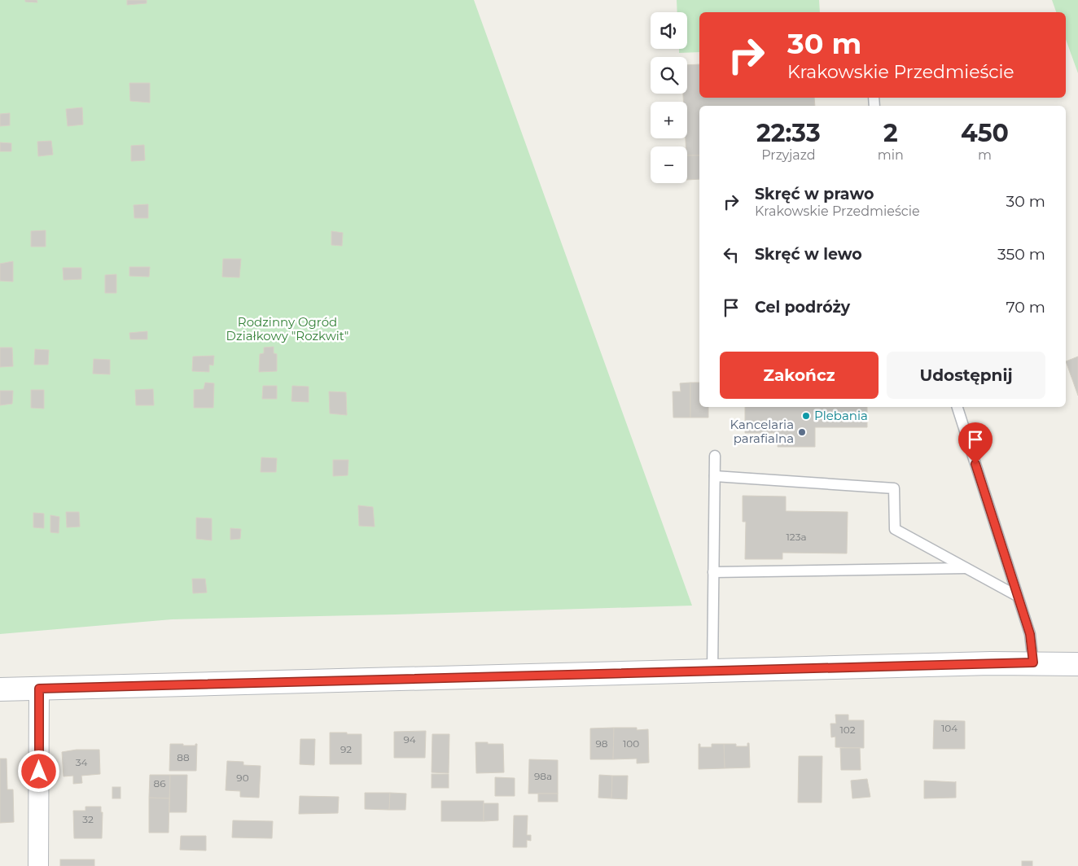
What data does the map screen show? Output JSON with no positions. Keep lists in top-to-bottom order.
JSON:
{
  "parks": ["Rodzinny Ogród Działkowy \"Rozkwit\""],
  "places": ["Plebania", "Kancelaria parafialna"],
  "house_numbers": [
    "123a",
    "104",
    "102",
    "94",
    "98",
    "100",
    "92",
    "88",
    "34",
    "98a",
    "90",
    "86",
    "32"
  ],
  "page": {
    "map_buttons": ["+", "−"],
    "turn": ["30 m", "Krakowskie Przedmieście"],
    "eta": [
      "22:33",
      "Przyjazd",
      "2",
      "min",
      "450",
      "m"
    ],
    "list": [
      {
        "name": "Skręć w prawo",
        "note": "Krakowskie Przedmieście",
        "value": "30 m"
      },
      {
        "name": "Skręć w lewo",
        "value": "350 m"
      },
      {
        "name": "Cel podróży",
        "value": "70 m"
      }
    ],
    "buttons": ["Zakończ", "Udostępnij"]
  }
}
